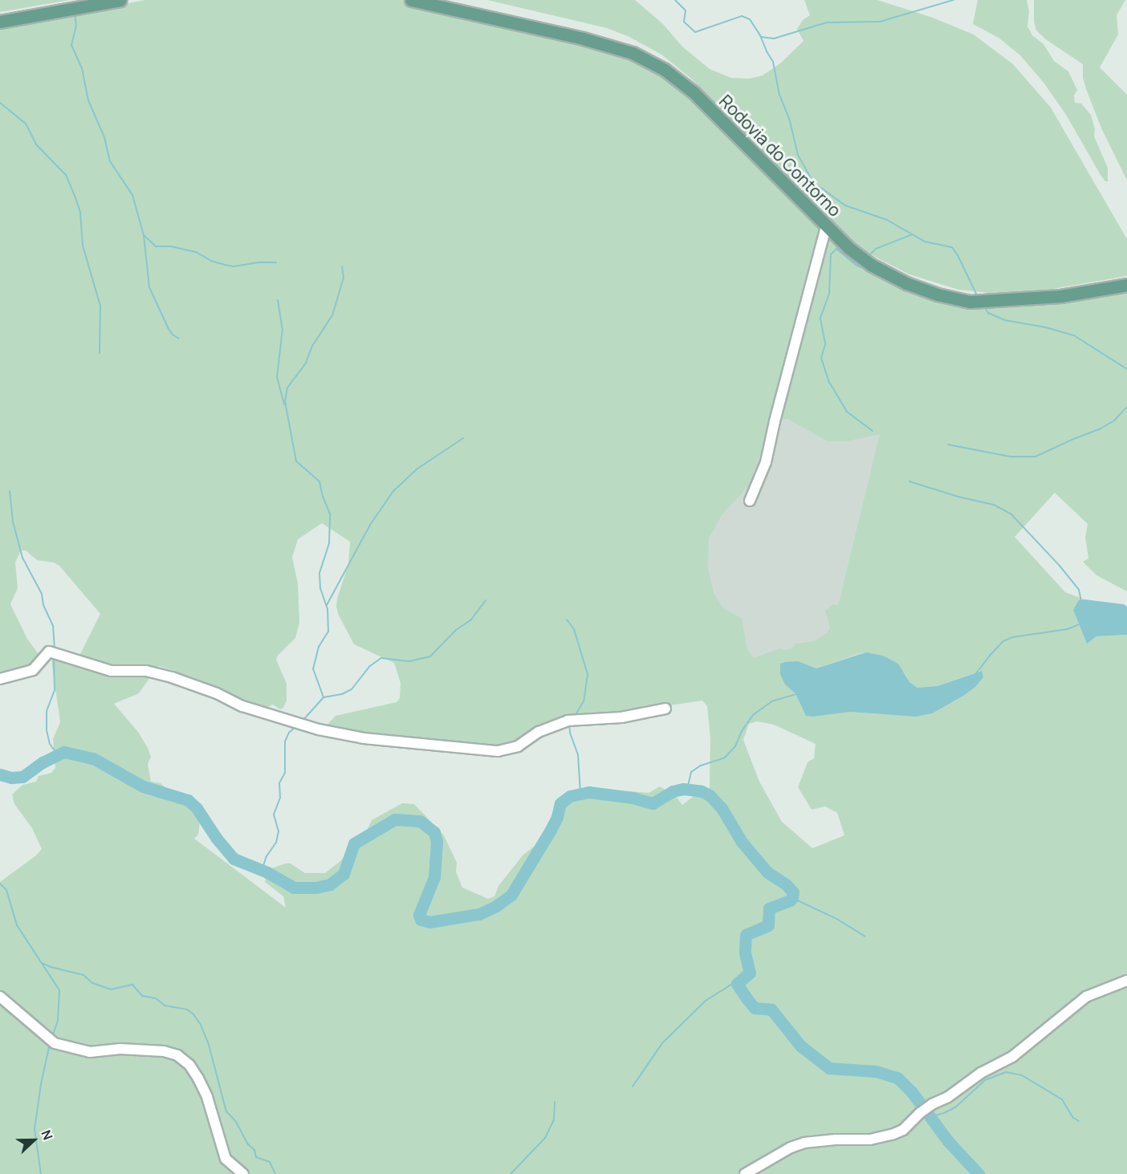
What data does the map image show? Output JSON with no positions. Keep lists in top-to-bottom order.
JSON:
{
  "streets": {
    "main road": ["Rodovia do Contorno"]
  },
  "north": "right"
}
